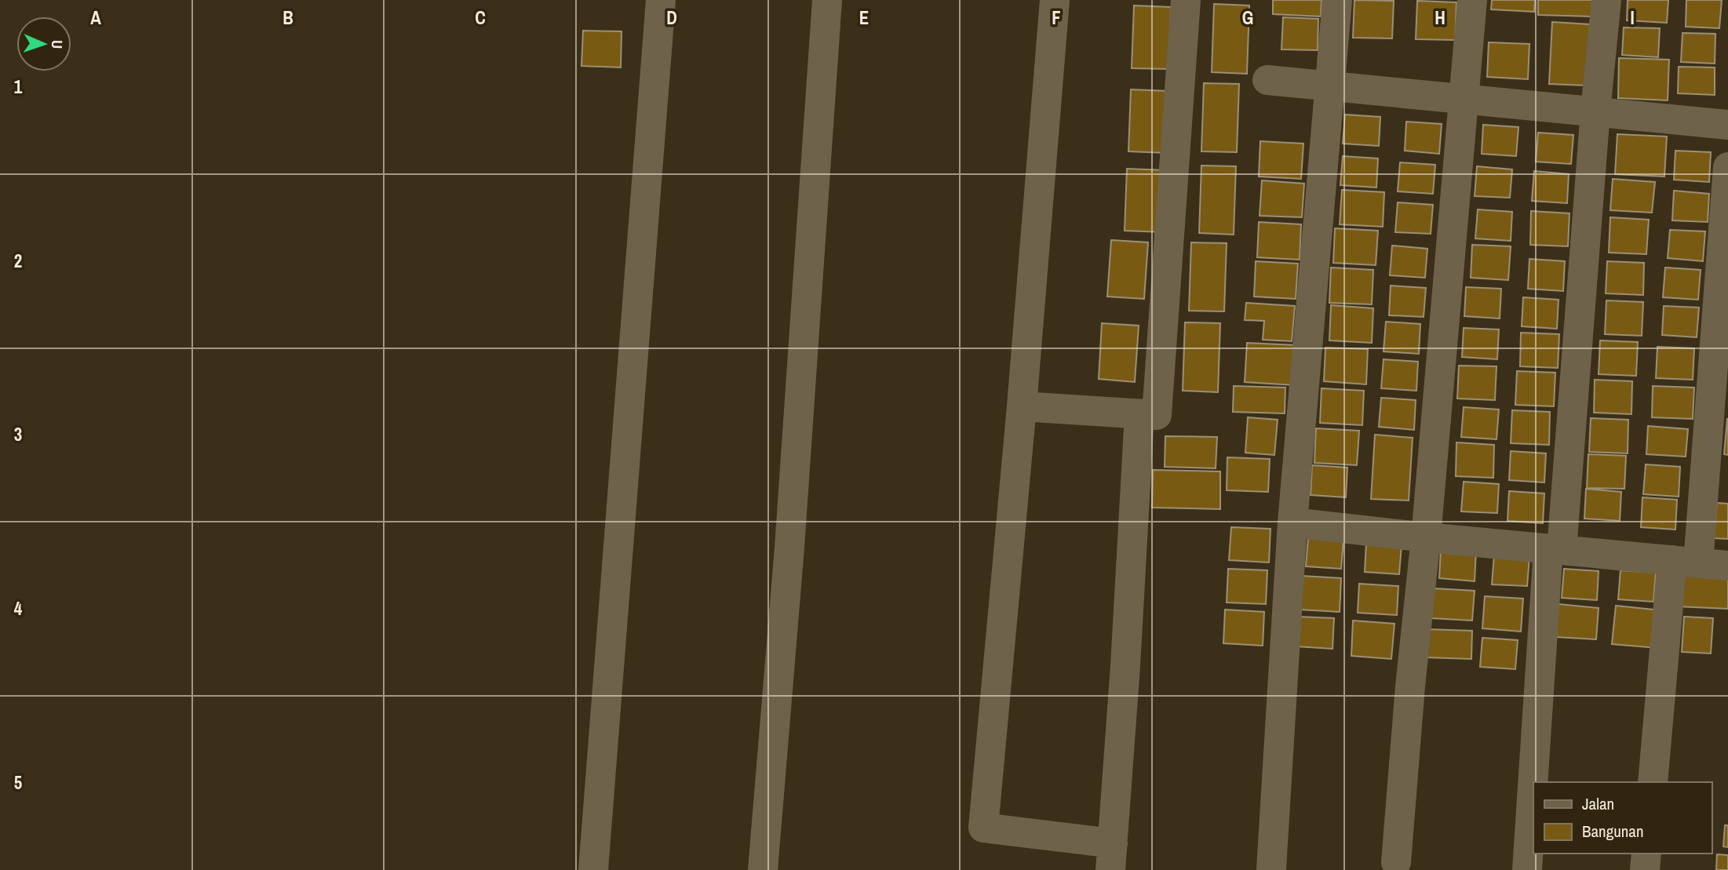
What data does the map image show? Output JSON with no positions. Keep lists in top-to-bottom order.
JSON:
{
  "legend": ["Jalan", "Bangunan"],
  "north": "right",
  "grid": {
    "columns": [
      "A",
      "B",
      "C",
      "D",
      "E",
      "F",
      "G",
      "H",
      "I"
    ],
    "rows": [
      "1",
      "2",
      "3",
      "4",
      "5"
    ]
  }
}
